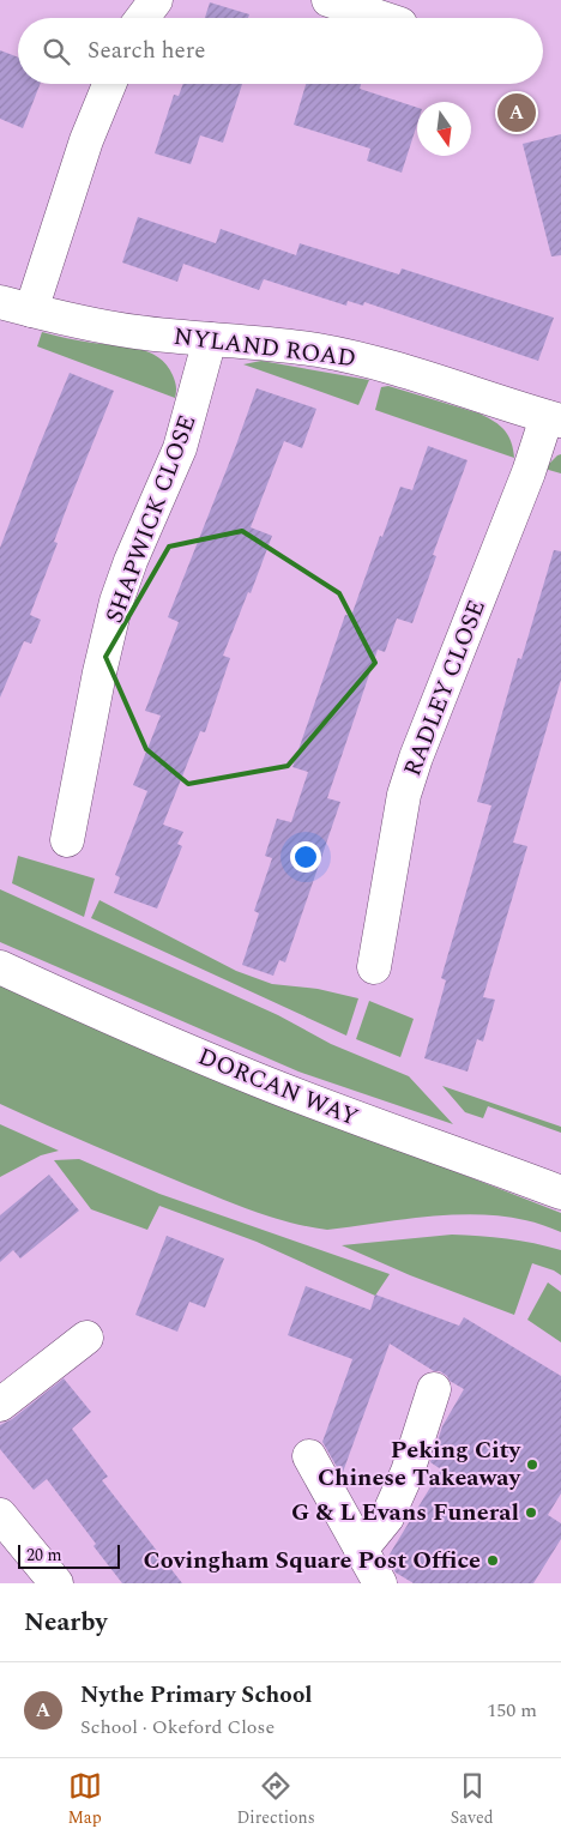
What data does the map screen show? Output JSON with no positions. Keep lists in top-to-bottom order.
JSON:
{
  "streets": {
    "street": [
      "NYLAND ROAD",
      "SHAPWICK CLOSE",
      "RADLEY CLOSE",
      "DORCAN WAY"
    ]
  },
  "crossings": [
    ["NYLAND ROAD", "SHAPWICK CLOSE"],
    ["NYLAND ROAD", "RADLEY CLOSE"]
  ],
  "places": ["Peking City Chinese Takeaway", "G & L Evans Funeral", "Covingham Square Post Office"],
  "scale_bar": "20 m",
  "north": "bottom",
  "page": {
    "search": "Search here",
    "pins": "A",
    "scale": "20 m",
    "heading": "Nearby",
    "list": [
      {
        "mark": "A",
        "name": "Nythe Primary School",
        "note": "School · Okeford Close",
        "value": "150 m"
      }
    ],
    "nav": ["Map", "Directions", "Saved"]
  }
}
